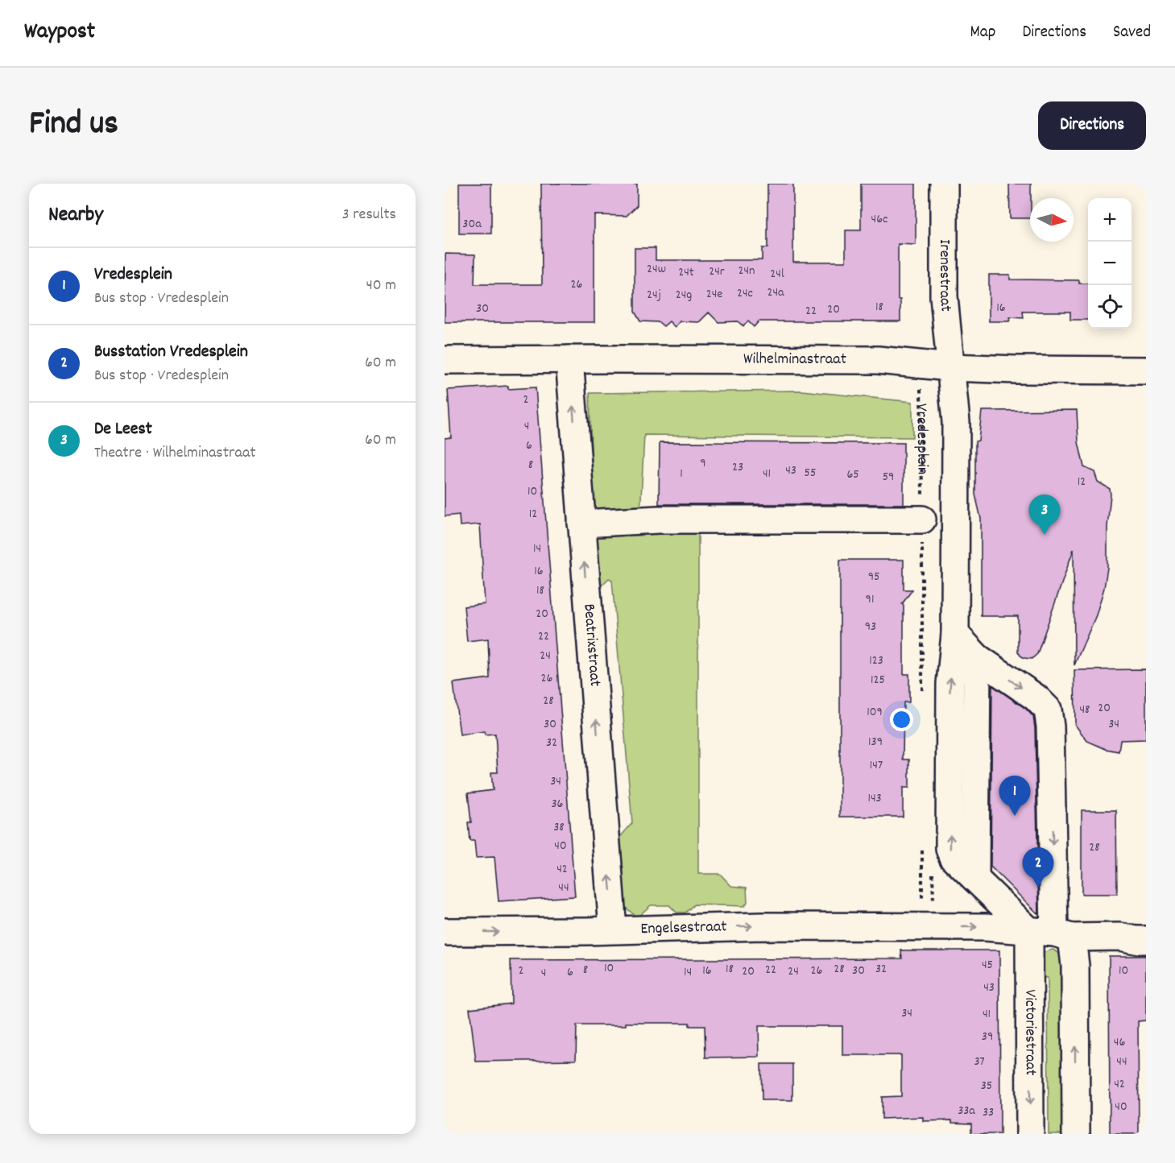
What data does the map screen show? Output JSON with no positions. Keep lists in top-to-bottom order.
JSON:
{
  "streets": {
    "street": [
      "Irenestraat",
      "Wilhelminastraat",
      "Beatrixstraat",
      "Engelsestraat",
      "Victoriestraat"
    ],
    "path": ["Vredesplein"]
  },
  "crossings": [
    ["Irenestraat", "Wilhelminastraat"],
    ["Wilhelminastraat", "Vredesplein"],
    ["Wilhelminastraat", "Beatrixstraat"],
    ["Beatrixstraat", "Engelsestraat"]
  ],
  "one_way": ["Beatrixstraat", "Engelsestraat"],
  "house_numbers": [
    "46c",
    "30a",
    "24w",
    "24n",
    "24r",
    "24t",
    "24l",
    "26",
    "24a",
    "24c",
    "24e",
    "24j",
    "24g",
    "18",
    "16",
    "30",
    "20",
    "22",
    "2",
    "4",
    "6",
    "9",
    "8",
    "23",
    "43",
    "55",
    "1",
    "41",
    "65",
    "59",
    "12",
    "10",
    "12",
    "14",
    "16",
    "95",
    "18",
    "91",
    "20",
    "93",
    "22",
    "24",
    "123",
    "26",
    "125",
    "28",
    "20",
    "48",
    "109",
    "30",
    "34",
    "139",
    "32",
    "147",
    "34",
    "143",
    "36",
    "38",
    "40",
    "28",
    "42",
    "44",
    "45",
    "10",
    "18",
    "28",
    "32",
    "8",
    "22",
    "2",
    "16",
    "26",
    "30",
    "10",
    "20",
    "24",
    "6",
    "14",
    "4",
    "43",
    "34",
    "41",
    "39",
    "46",
    "37",
    "44",
    "42",
    "35",
    "40",
    "33a",
    "33"
  ],
  "north": "right",
  "page": {
    "header": "Waypost",
    "nav": ["Map", "Directions", "Saved"],
    "title": "Find us",
    "buttons": "Directions",
    "heading": ["Nearby", "3 results"],
    "map_buttons": ["+", "−"],
    "list": [
      {
        "mark": "1",
        "name": "Vredesplein",
        "note": "Bus stop · Vredesplein",
        "value": "40 m"
      },
      {
        "mark": "2",
        "name": "Busstation Vredesplein",
        "note": "Bus stop · Vredesplein",
        "value": "60 m"
      },
      {
        "mark": "3",
        "name": "De Leest",
        "note": "Theatre · Wilhelminastraat",
        "value": "60 m"
      }
    ],
    "pins": ["3", "1", "2"]
  }
}
